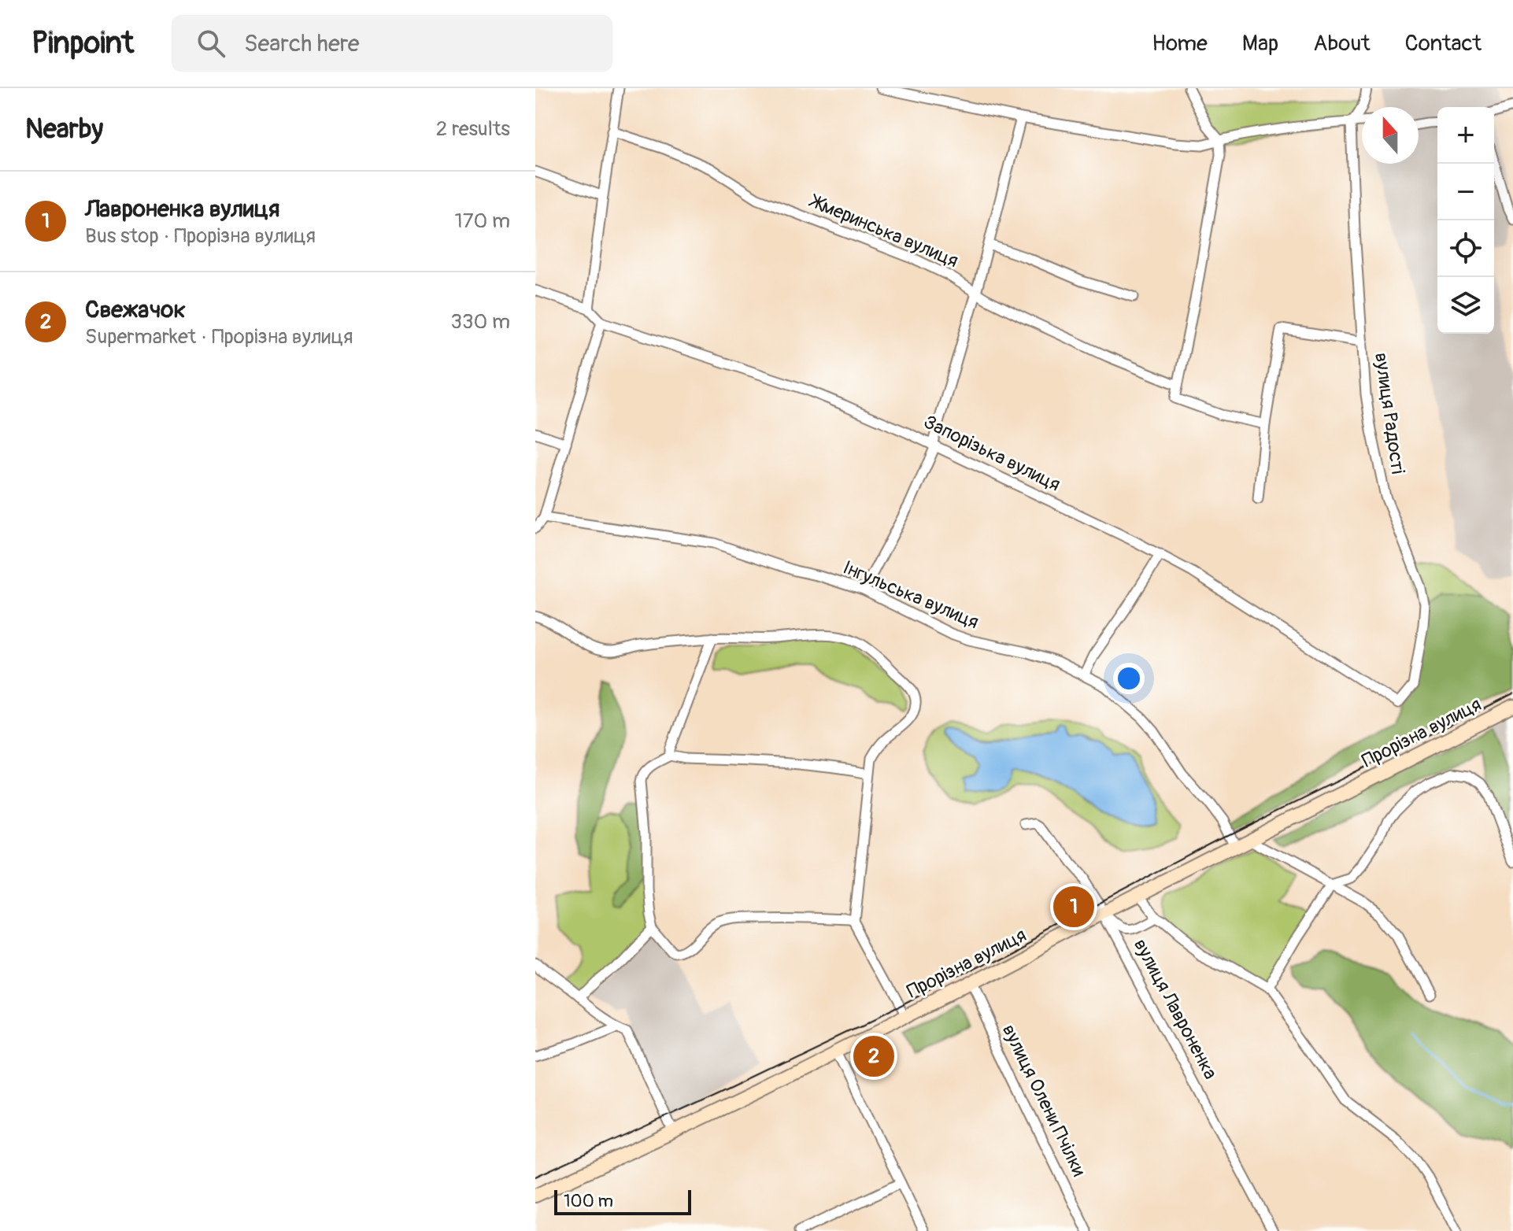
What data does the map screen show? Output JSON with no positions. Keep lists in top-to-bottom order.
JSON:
{
  "streets": {
    "main road": ["Прорізна вулиця"],
    "street": [
      "Жмеринська вулиця",
      "вулиця Радості",
      "Запорізька вулиця",
      "Інгульська вулиця",
      "вулиця Лавроненка",
      "вулиця Олени Пчілки"
    ]
  },
  "crossings": [
    ["вулиця Радості", "Запорізька вулиця"],
    ["Інгульська вулиця", "Прорізна вулиця"],
    ["Прорізна вулиця", "вулиця Лавроненка"],
    ["Прорізна вулиця", "вулиця Олени Пчілки"]
  ],
  "scale_bar": "100 m",
  "north": "top",
  "page": {
    "header": "Pinpoint",
    "search": "Search here",
    "nav": [
      "Home",
      "Map",
      "About",
      "Contact"
    ],
    "heading": ["Nearby", "2 results"],
    "map_buttons": ["+", "−"],
    "list": [
      {
        "mark": "1",
        "name": "Лавроненка вулиця",
        "note": "Bus stop · Прорізна вулиця",
        "value": "170 m"
      },
      {
        "mark": "2",
        "name": "Свежачок",
        "note": "Supermarket · Прорізна вулиця",
        "value": "330 m"
      }
    ],
    "pins": ["1", "2"],
    "scale": "100 m"
  }
}
